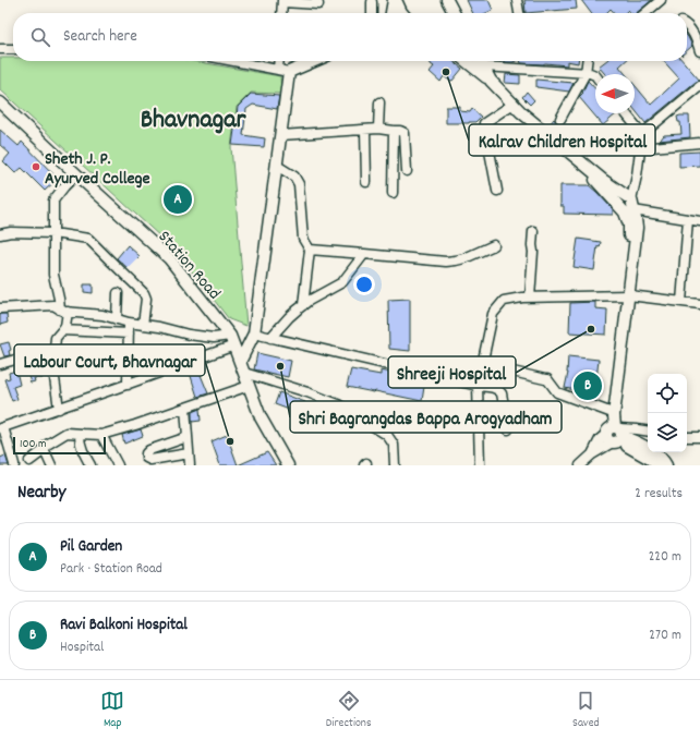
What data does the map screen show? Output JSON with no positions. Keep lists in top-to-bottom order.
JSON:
{
  "streets": {
    "main road": ["Station Road"]
  },
  "districts": ["Bhavnagar"],
  "places": [
    "Kalrav Children Hospital",
    "Sheth J. P. Ayurved College",
    "Shreeji Hospital",
    "Shri Bagrangdas Bappa Arogyadham",
    "Labour Court, Bhavnagar"
  ],
  "scale_bar": "100 m",
  "north": "left",
  "page": {
    "search": "Search here",
    "pins": ["A", "B"],
    "scale": "100 m",
    "heading": ["Nearby", "2 results"],
    "list": [
      {
        "mark": "A",
        "name": "Pil Garden",
        "note": "Park · Station Road",
        "value": "220 m"
      },
      {
        "mark": "B",
        "name": "Ravi Balkoni Hospital",
        "note": "Hospital",
        "value": "270 m"
      }
    ],
    "nav": ["Map", "Directions", "Saved"]
  }
}
